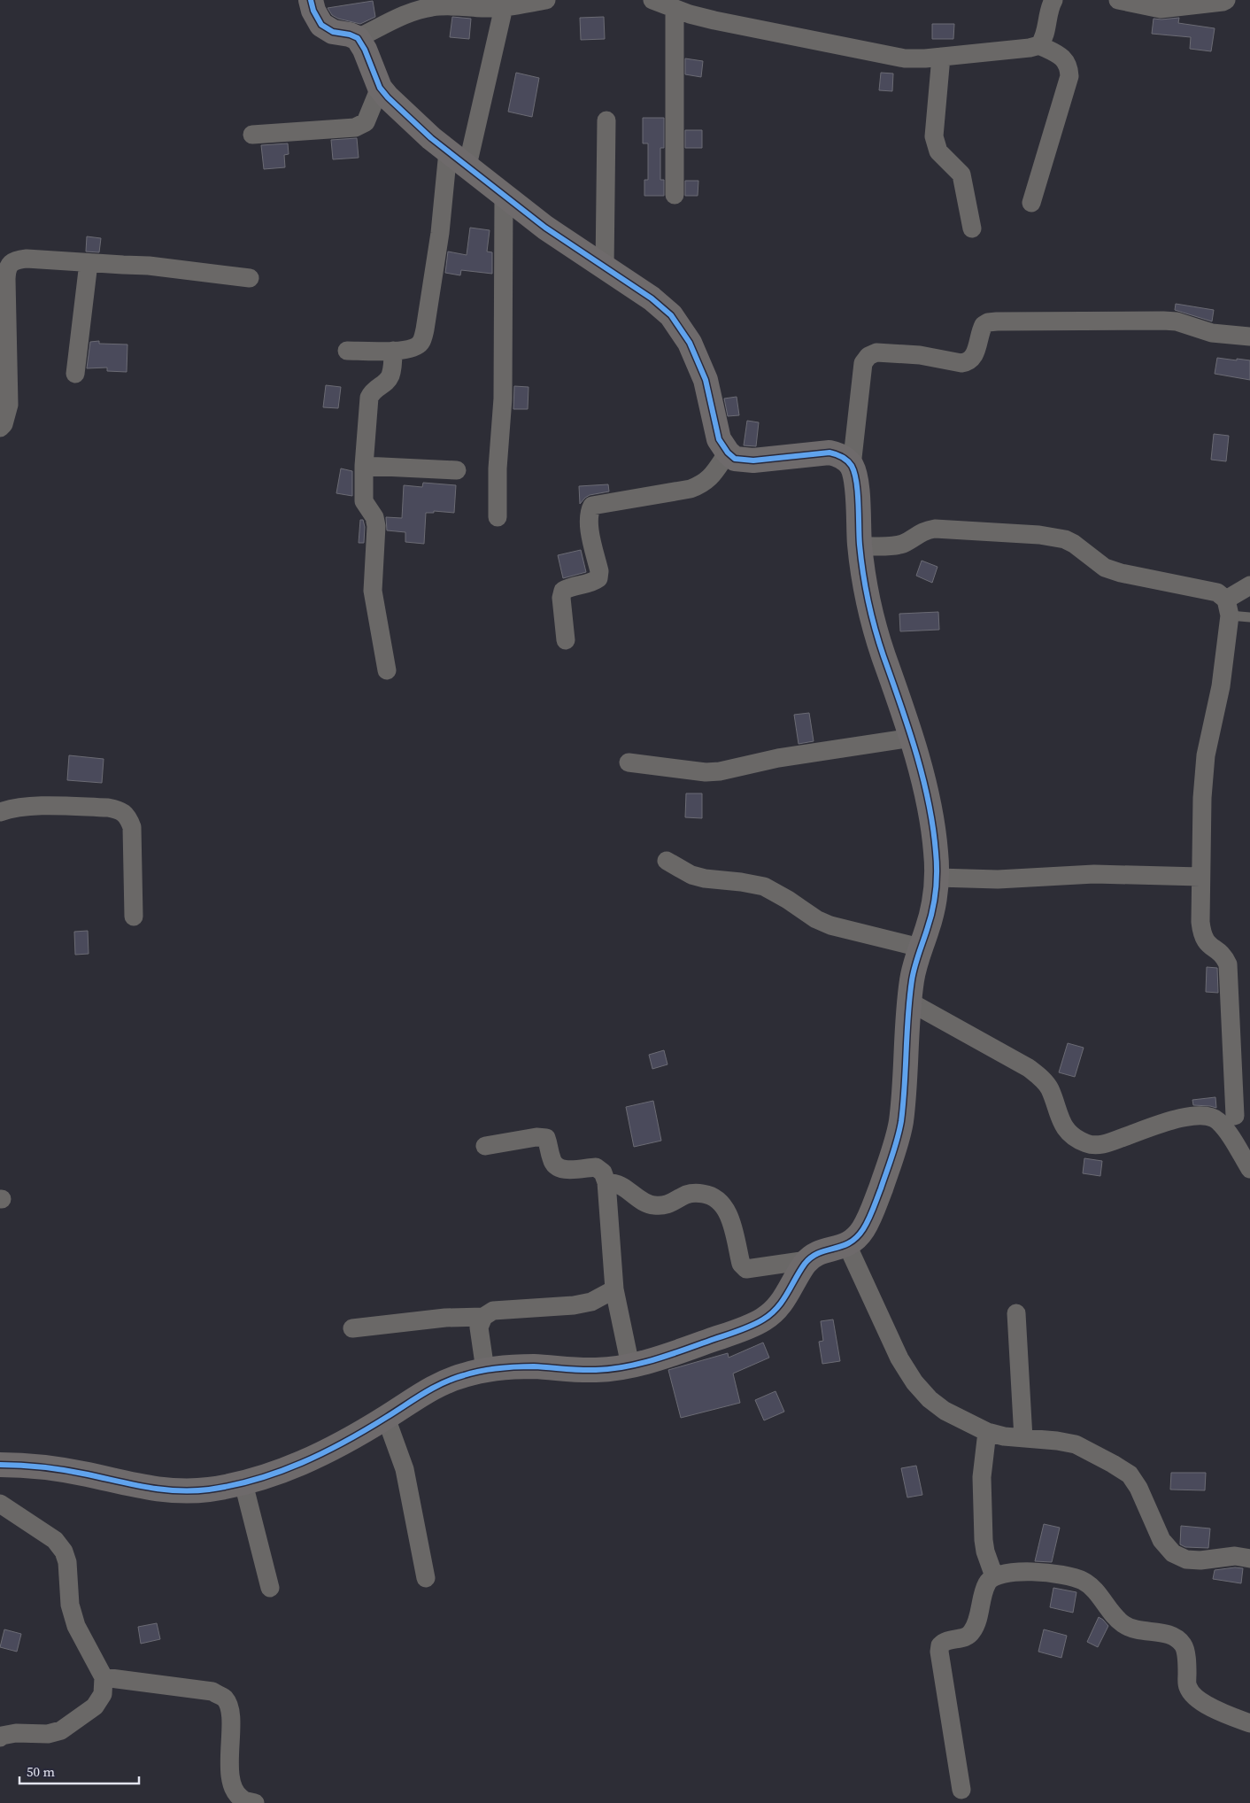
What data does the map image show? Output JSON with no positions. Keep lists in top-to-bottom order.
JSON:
{
  "scale_bar": "50 m"
}
